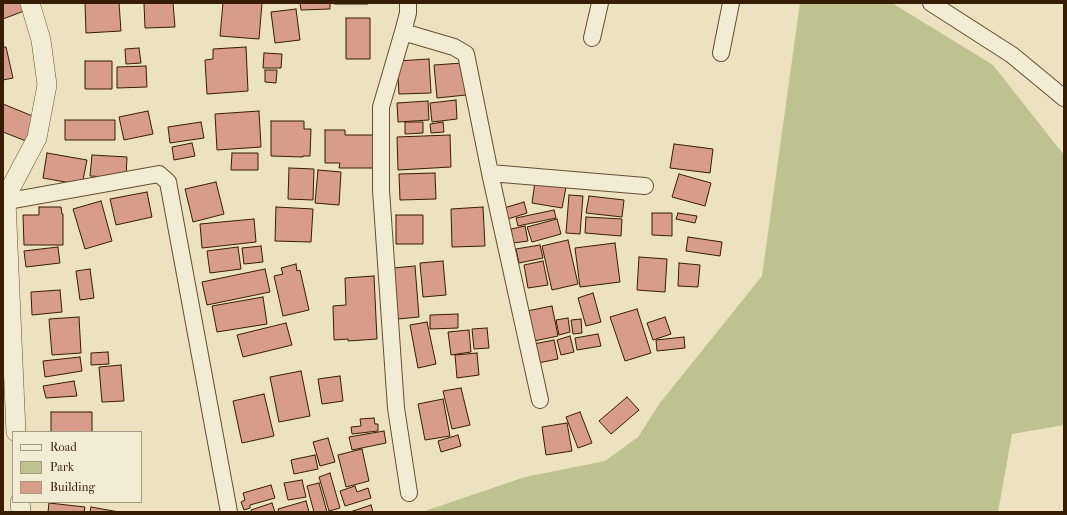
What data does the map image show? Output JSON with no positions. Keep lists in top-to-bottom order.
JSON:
{
  "legend": ["Road", "Park", "Building"]
}
